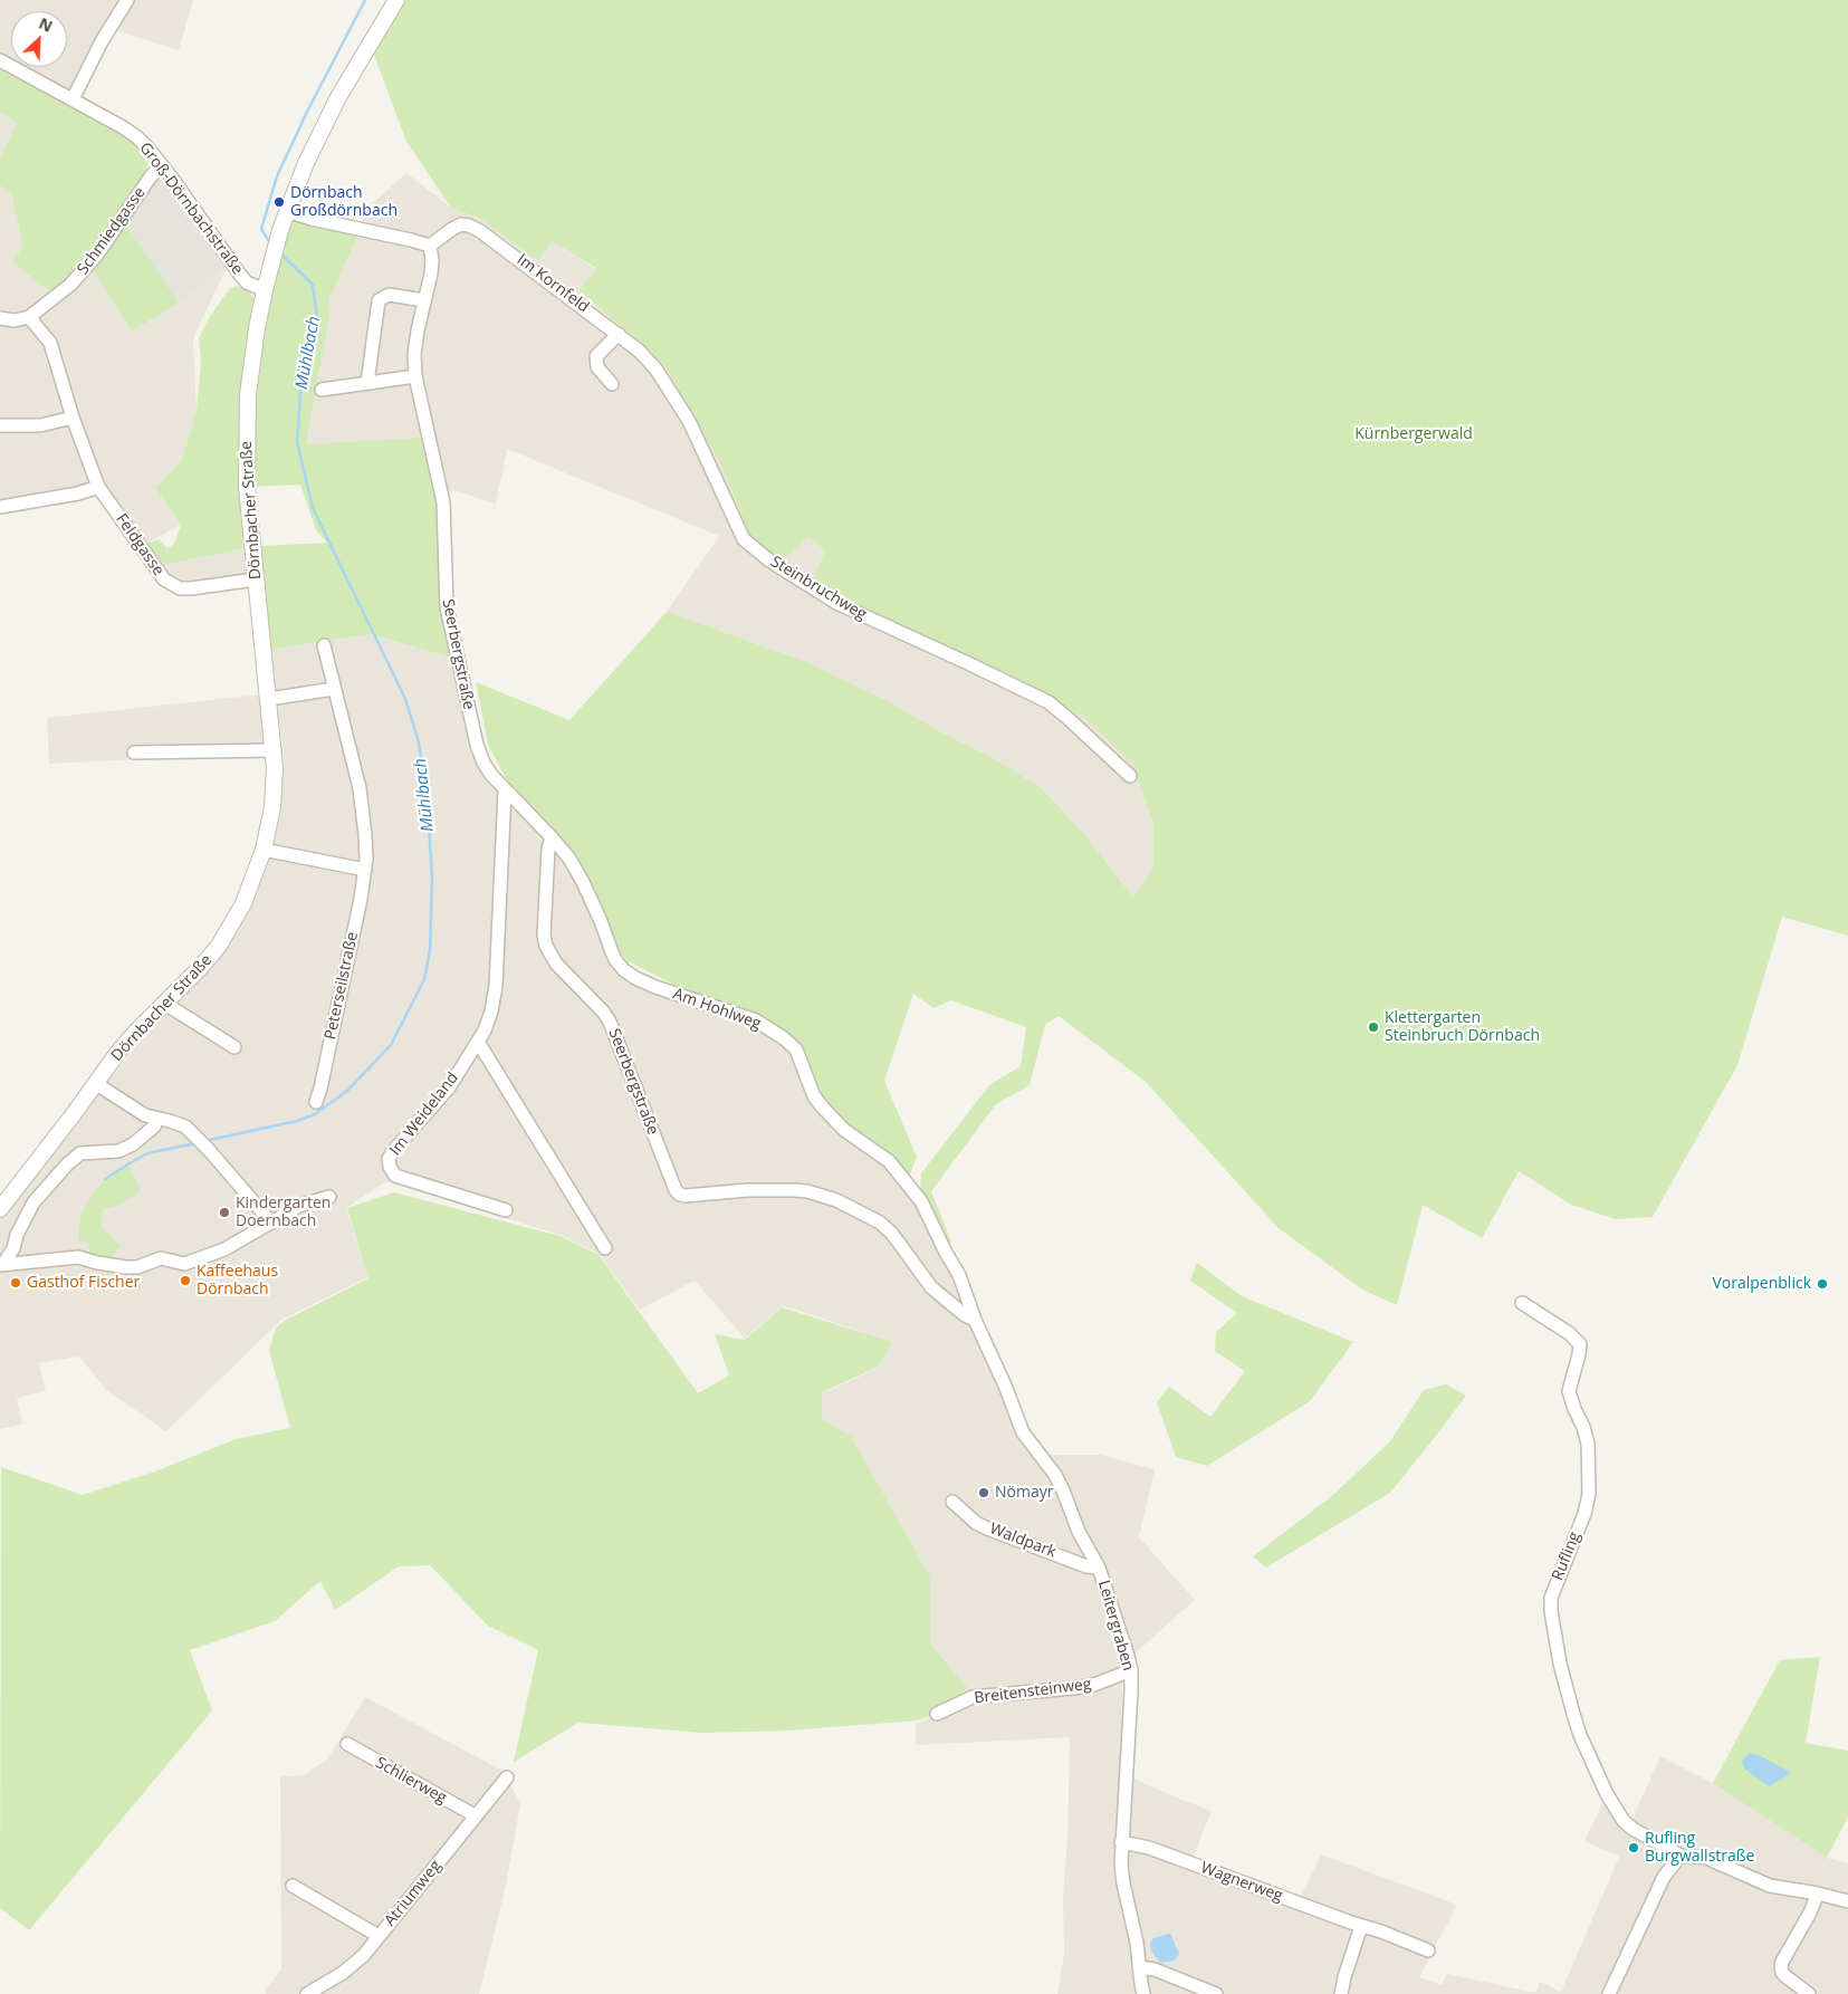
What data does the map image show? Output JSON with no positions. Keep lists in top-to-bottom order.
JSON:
{
  "streets": {
    "street": [
      "Groß-Dörnbachstraße",
      "Schmiedgasse",
      "Im Kornfeld",
      "Dörnbacher Straße",
      "Feldgasse",
      "Steinbruchweg",
      "Seerbergstraße",
      "Peterseilstraße",
      "Am Hohlweg",
      "Im Weideland",
      "Waldpark",
      "Rufling",
      "Leitergraben",
      "Breitensteinweg",
      "Schlierweg",
      "Wagnerweg",
      "Atriumweg"
    ]
  },
  "crossings": [
    ["Groß-Dörnbachstraße", "Schmiedgasse"],
    ["Groß-Dörnbachstraße", "Dörnbacher Straße"],
    ["Schmiedgasse", "Feldgasse"],
    ["Im Kornfeld", "Steinbruchweg"],
    ["Im Kornfeld", "Seerbergstraße"],
    ["Dörnbacher Straße", "Feldgasse"],
    ["Seerbergstraße", "Am Hohlweg"],
    ["Seerbergstraße", "Im Weideland"],
    ["Seerbergstraße", "Leitergraben"],
    ["Am Hohlweg", "Leitergraben"],
    ["Waldpark", "Leitergraben"],
    ["Leitergraben", "Breitensteinweg"],
    ["Leitergraben", "Wagnerweg"],
    ["Schlierweg", "Atriumweg"]
  ],
  "water": ["Mühlbach"],
  "parks": ["Kürnbergerwald"],
  "places": [
    "Dörnbach Großdörnbach",
    "Klettergarten Steinbruch Dörnbach",
    "Kindergarten Doernbach",
    "Kaffeehaus Dörnbach",
    "Gasthof Fischer",
    "Voralpenblick",
    "Nömayr",
    "Rufling Burgwallstraße"
  ],
  "north": "top right"
}
